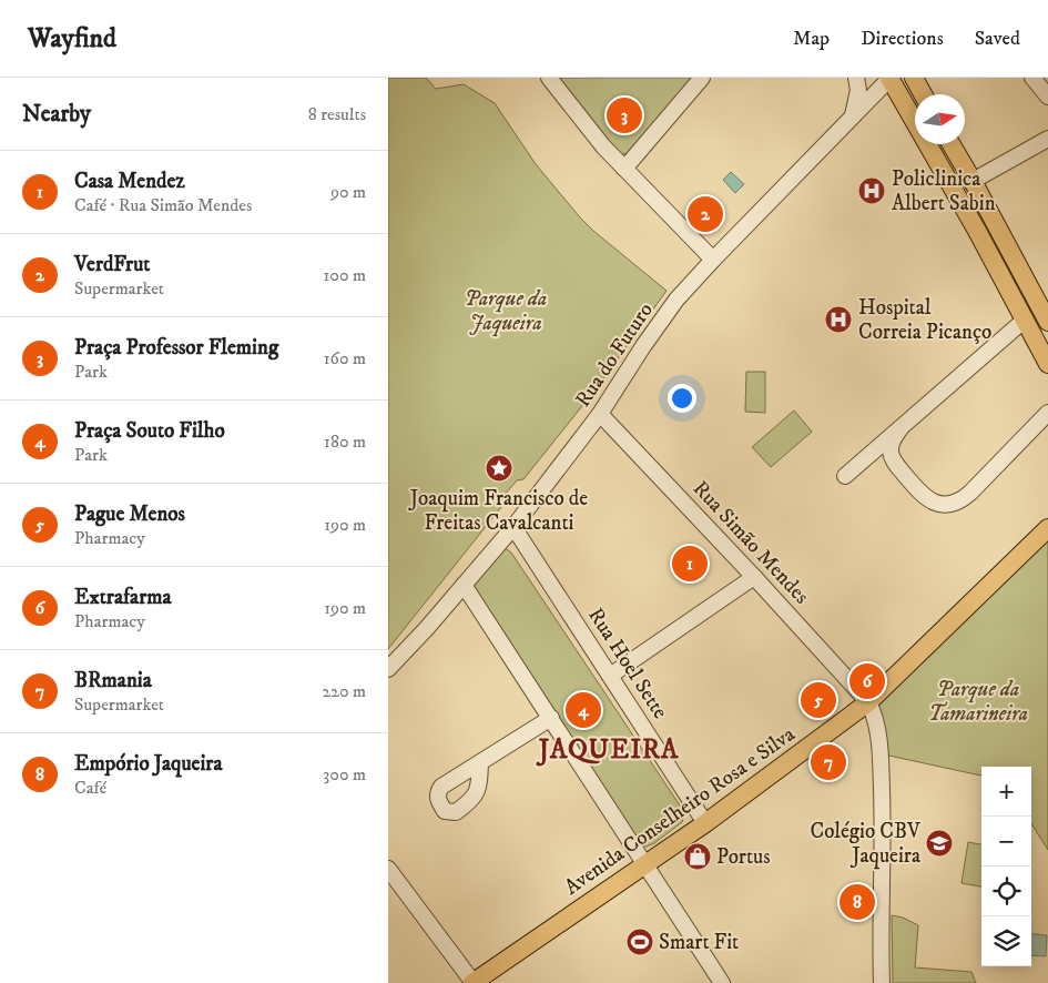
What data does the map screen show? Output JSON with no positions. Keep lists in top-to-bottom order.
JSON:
{
  "streets": {
    "main road": ["Avenida Conselheiro Rosa e Silva"],
    "street": ["Rua do Futuro", "Rua Simão Mendes", "Rua Hoel Sette"]
  },
  "crossings": [
    ["Rua do Futuro", "Rua Simão Mendes"],
    ["Rua do Futuro", "Rua Hoel Sette"],
    ["Rua Simão Mendes", "Avenida Conselheiro Rosa e Silva"],
    ["Rua Hoel Sette", "Avenida Conselheiro Rosa e Silva"]
  ],
  "districts": ["JAQUEIRA"],
  "parks": ["Parque da Jaqueira", "Parque da Tamarineira"],
  "places": {
    "hospital": ["Policlinica Albert Sabin", "Hospital Correia Picanço"],
    "place": ["Joaquim Francisco de Freitas Cavalcanti"],
    "school or university": ["Colégio CBV Jaqueira"],
    "shop": ["Portus"],
    "sports": ["Smart Fit"]
  },
  "north": "right",
  "page": {
    "header": "Wayfind",
    "nav": ["Map", "Directions", "Saved"],
    "heading": ["Nearby", "8 results"],
    "pins": [
      "3",
      "2",
      "1",
      "6",
      "5",
      "4",
      "7",
      "8"
    ],
    "list": [
      {
        "mark": "1",
        "name": "Casa Mendez",
        "note": "Café · Rua Simão Mendes",
        "value": "90 m"
      },
      {
        "mark": "2",
        "name": "VerdFrut",
        "note": "Supermarket",
        "value": "100 m"
      },
      {
        "mark": "3",
        "name": "Praça Professor Fleming",
        "note": "Park",
        "value": "160 m"
      },
      {
        "mark": "4",
        "name": "Praça Souto Filho",
        "note": "Park",
        "value": "180 m"
      },
      {
        "mark": "5",
        "name": "Pague Menos",
        "note": "Pharmacy",
        "value": "190 m"
      },
      {
        "mark": "6",
        "name": "Extrafarma",
        "note": "Pharmacy",
        "value": "190 m"
      },
      {
        "mark": "7",
        "name": "BRmania",
        "note": "Supermarket",
        "value": "220 m"
      },
      {
        "mark": "8",
        "name": "Empório Jaqueira",
        "note": "Café",
        "value": "300 m"
      }
    ],
    "map_buttons": ["+", "−"]
  }
}
